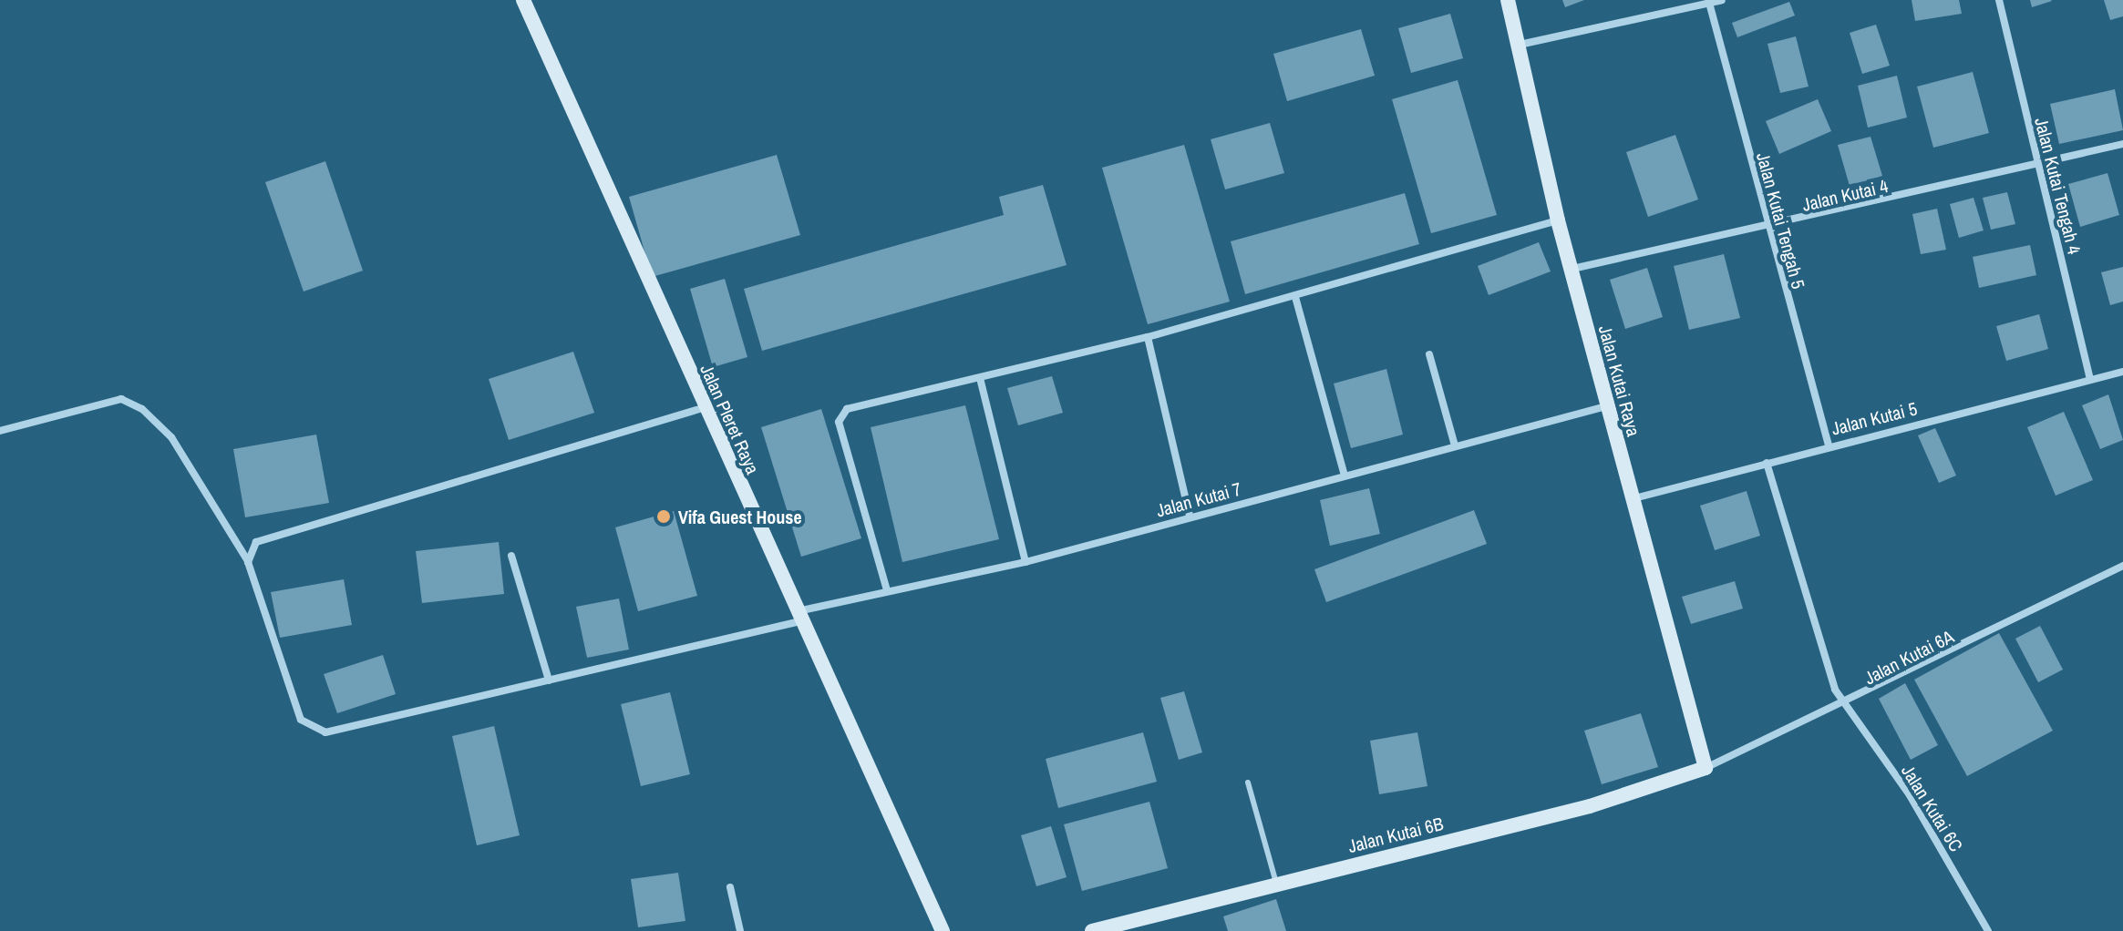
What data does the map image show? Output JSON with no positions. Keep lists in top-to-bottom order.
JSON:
{
  "streets": {
    "street": [
      "Jalan Kutai Tengah 4",
      "Jalan Kutai 4",
      "Jalan Kutai Tengah 5",
      "Jalan Kutai Raya",
      "Jalan Kutai 5",
      "Jalan Pleret Raya",
      "Jalan Kutai 7",
      "Jalan Kutai 6A",
      "Jalan Kutai 6C",
      "Jalan Kutai 6B"
    ]
  },
  "crossings": [
    ["Jalan Kutai Tengah 4", "Jalan Kutai 4"],
    ["Jalan Kutai Tengah 4", "Jalan Kutai 5"],
    ["Jalan Kutai 4", "Jalan Kutai Tengah 5"],
    ["Jalan Kutai 4", "Jalan Kutai Raya"],
    ["Jalan Kutai Tengah 5", "Jalan Kutai 5"],
    ["Jalan Kutai Raya", "Jalan Kutai 5"],
    ["Jalan Kutai Raya", "Jalan Kutai 7"],
    ["Jalan Kutai Raya", "Jalan Kutai 6A"],
    ["Jalan Kutai Raya", "Jalan Kutai 6B"],
    ["Jalan Kutai 5", "Jalan Kutai 6C"],
    ["Jalan Pleret Raya", "Jalan Kutai 7"],
    ["Jalan Kutai 6A", "Jalan Kutai 6C"],
    ["Jalan Kutai 6A", "Jalan Kutai 6B"]
  ],
  "places": ["Vifa Guest House"]
}
